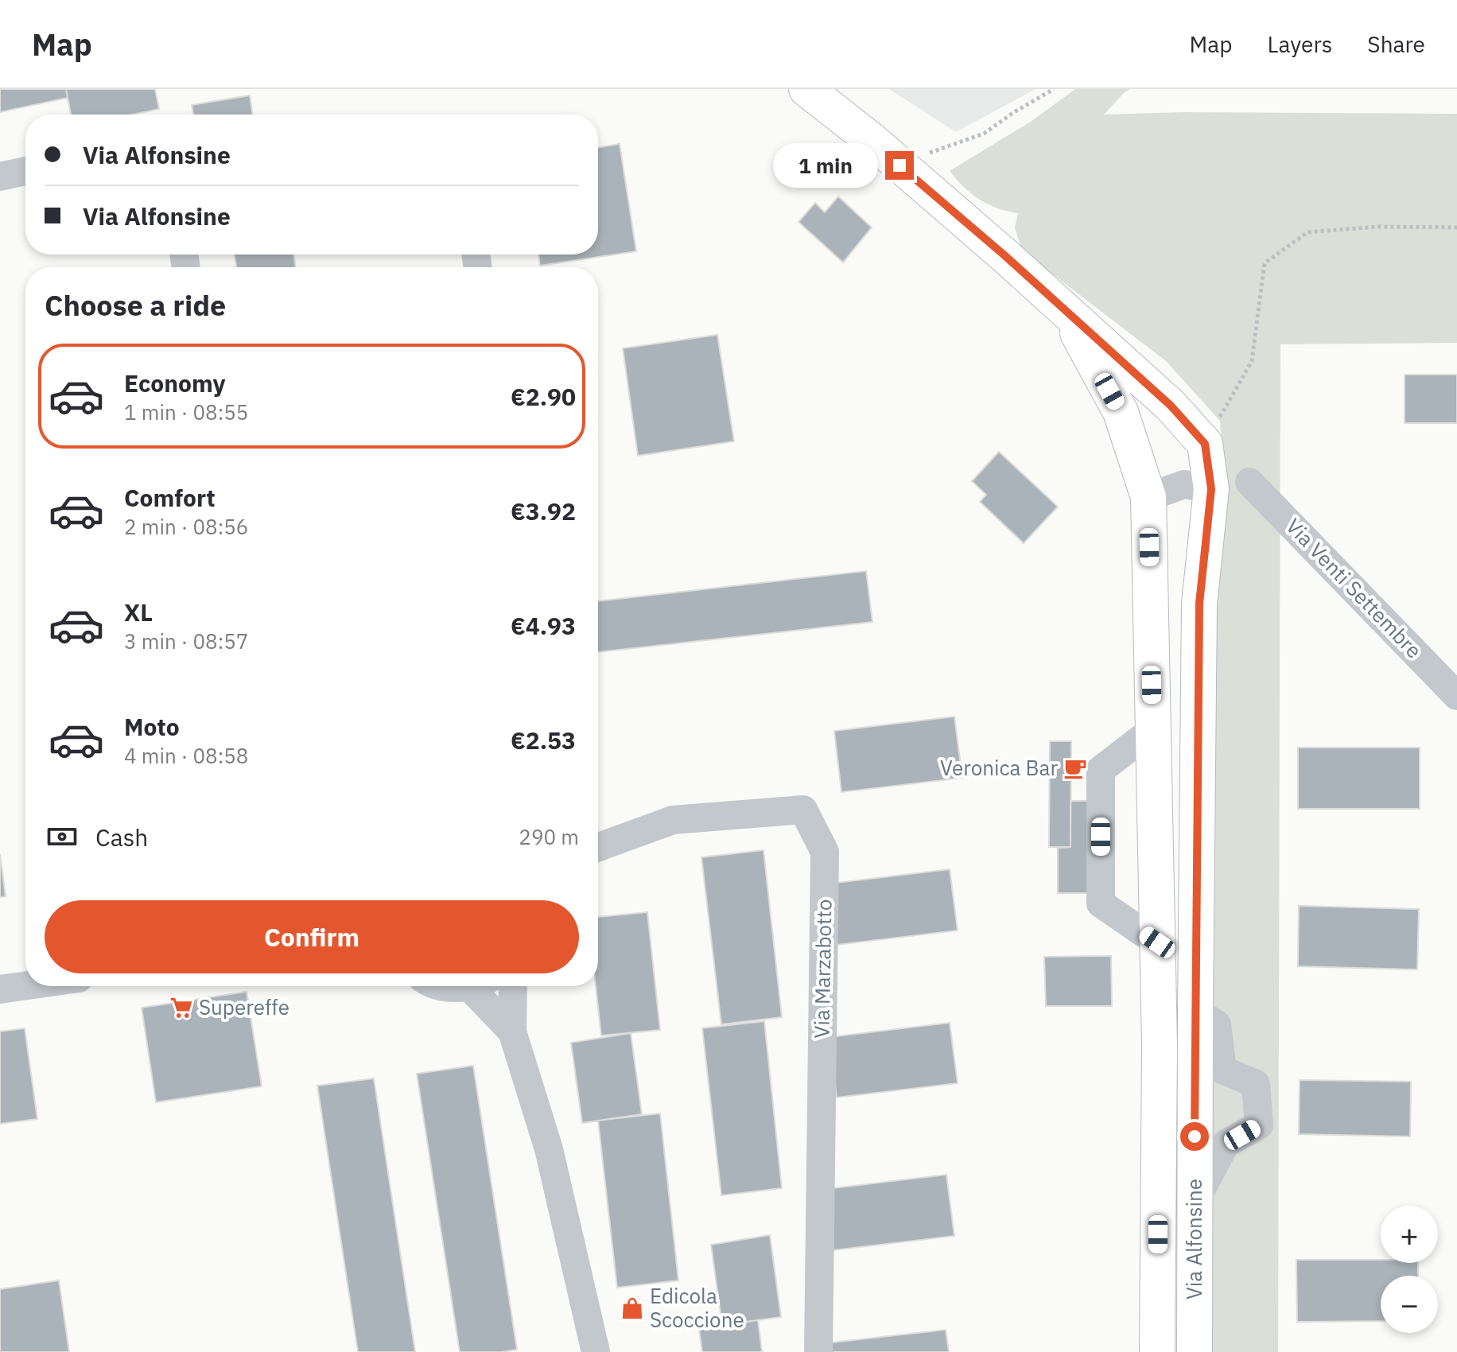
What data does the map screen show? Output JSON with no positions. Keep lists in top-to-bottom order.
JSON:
{
  "streets": {
    "main road": ["Via Alfonsine"],
    "street": ["Via Venti Settembre", "Via Marzabotto"]
  },
  "places": {
    "cafe": ["Veronica Bar"],
    "supermarket": ["Supereffe"],
    "shop": ["Edicola Scoccione"]
  },
  "page": {
    "header": "Map",
    "nav": ["Map", "Layers", "Share"],
    "banner": ["Via Alfonsine", "Via Alfonsine"],
    "bubble": "1 min",
    "heading": "Choose a ride",
    "list": [
      {
        "name": "Economy",
        "note": "1 min · 08:55",
        "value": "€2.90"
      },
      {
        "name": "Comfort",
        "note": "2 min · 08:56",
        "value": "€3.92"
      },
      {
        "name": "XL",
        "note": "3 min · 08:57",
        "value": "€4.93"
      },
      {
        "name": "Moto",
        "note": "4 min · 08:58",
        "value": "€2.53"
      }
    ],
    "pay": ["Cash", "290 m"],
    "buttons": "Confirm",
    "map_buttons": ["+", "−"]
  }
}
